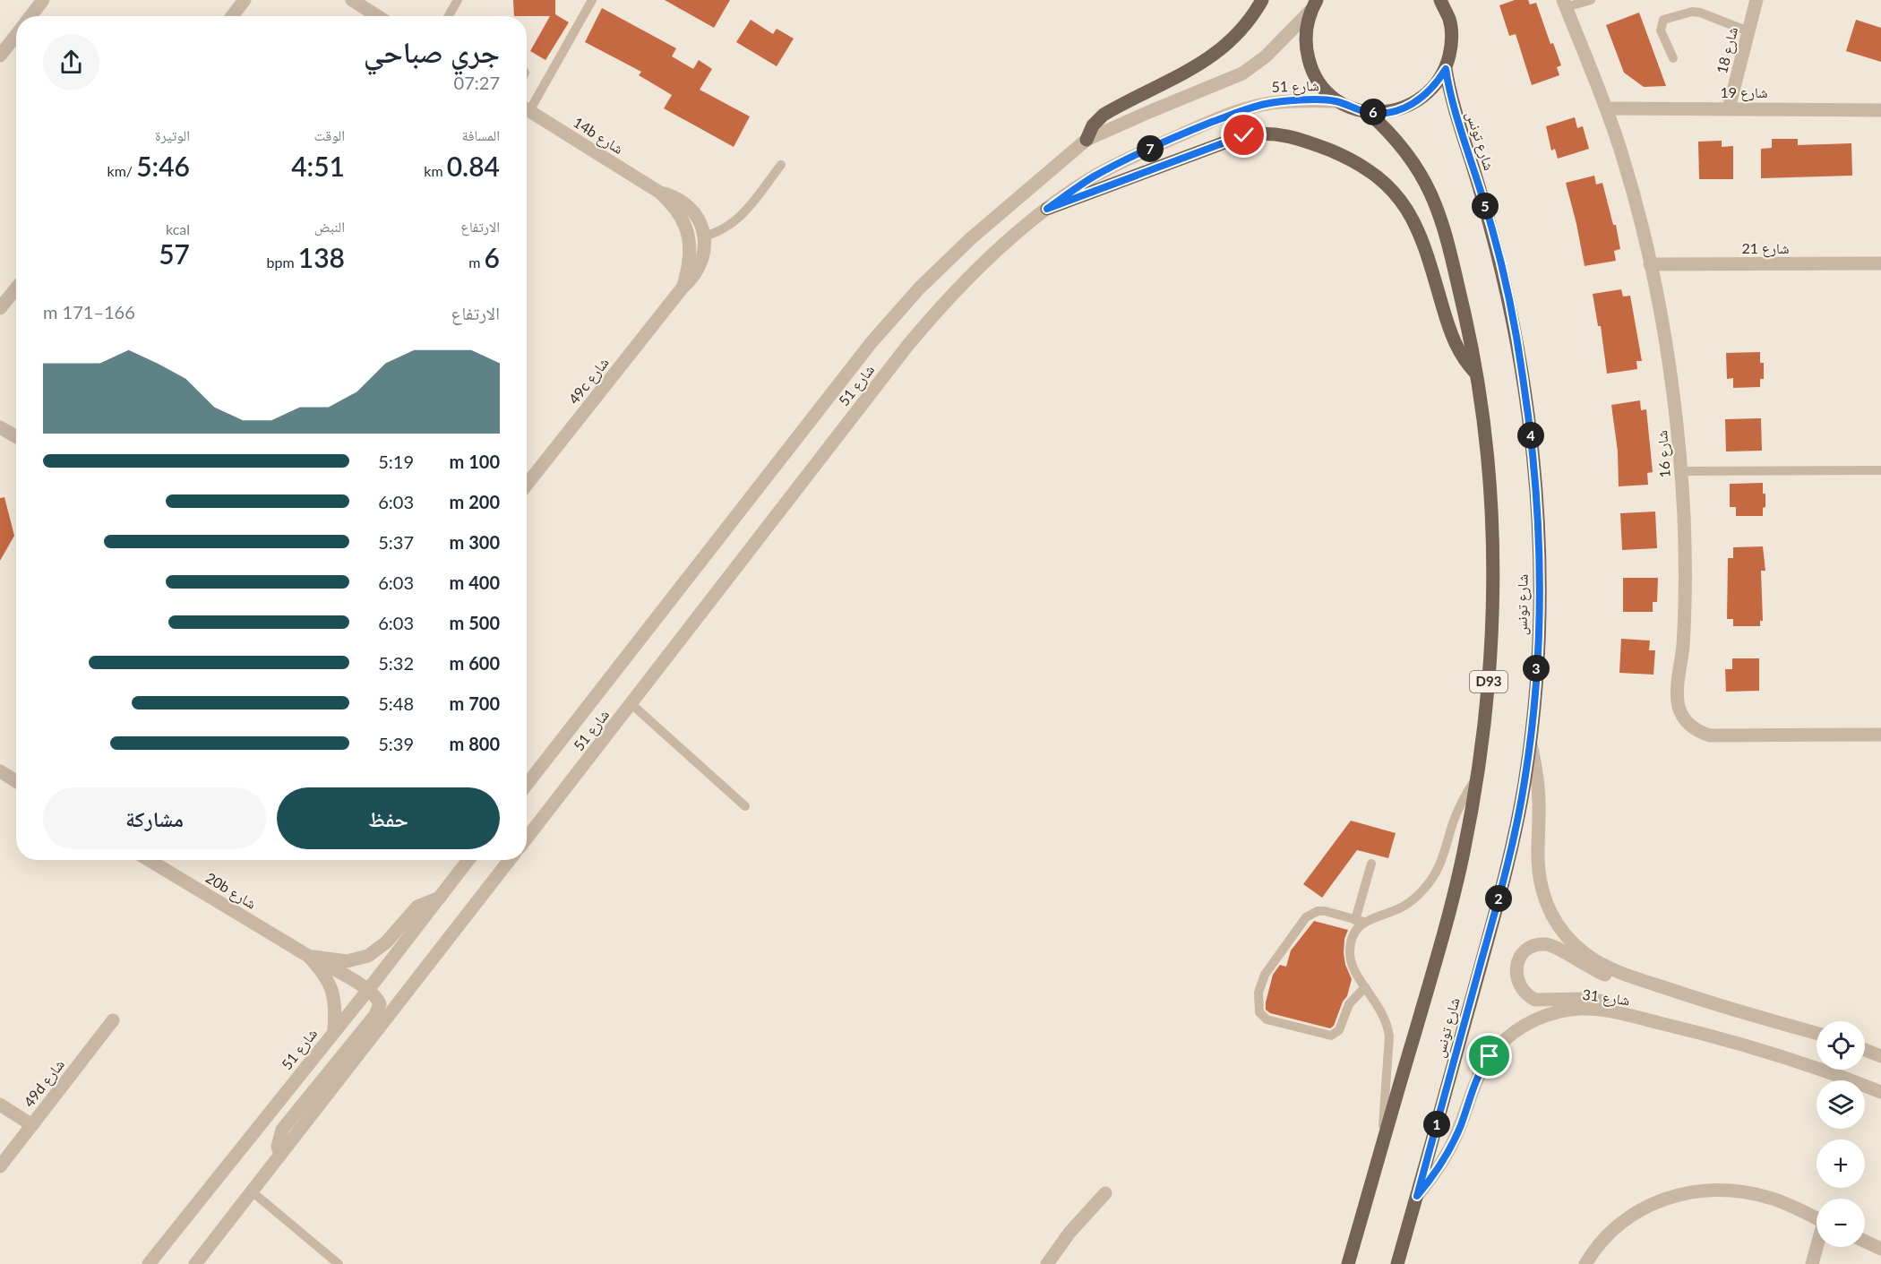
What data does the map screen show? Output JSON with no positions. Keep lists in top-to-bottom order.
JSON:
{
  "streets": {
    "main road": ["شارع تونس", "D93"],
    "street": [
      "شارع 18",
      "شارع 51",
      "شارع 19",
      "14b شارع",
      "شارع 21",
      "49c شارع",
      "شارع 16",
      "20b شارع",
      "شارع 31",
      "49d شارع"
    ]
  },
  "crossings": [
    ["شارع 18", "شارع 19"],
    ["شارع 51", "20b شارع"],
    ["شارع 19", "شارع 16"],
    ["14b شارع", "49c شارع"],
    ["شارع تونس", "شارع 31"],
    ["شارع 21", "شارع 16"]
  ],
  "page": {
    "heading": ["جري صباحي", "07:27"],
    "pins": [
      "6",
      "7",
      "5",
      "4",
      "3",
      "2",
      "1"
    ],
    "stats": [
      ["المسافة", "0.84 km"],
      ["الوقت", "4:51"],
      ["الوتيرة", "5:46 /km"],
      ["الارتفاع", "6 m"],
      ["النبض", "138 bpm"],
      ["kcal", "57"]
    ],
    "chart": ["الارتفاع", "166–171 m"],
    "list": [
      {
        "name": "100 m",
        "note": "5:19"
      },
      {
        "name": "200 m",
        "note": "6:03"
      },
      {
        "name": "300 m",
        "note": "5:37"
      },
      {
        "name": "400 m",
        "note": "6:03"
      },
      {
        "name": "500 m",
        "note": "6:03"
      },
      {
        "name": "600 m",
        "note": "5:32"
      },
      {
        "name": "700 m",
        "note": "5:48"
      },
      {
        "name": "800 m",
        "note": "5:39"
      }
    ],
    "buttons": ["حفظ", "مشاركة"],
    "map_buttons": ["+", "−"]
  }
}
